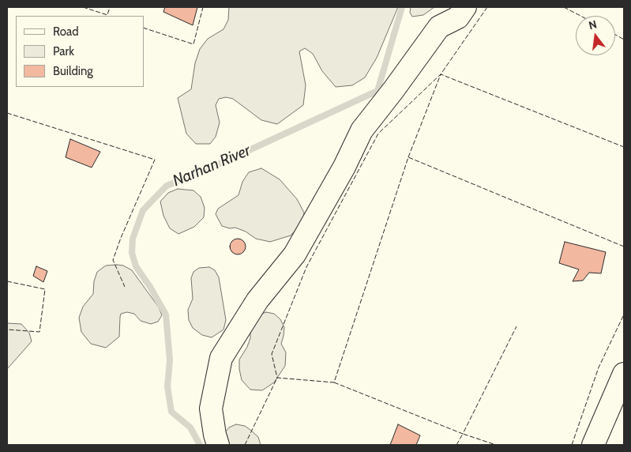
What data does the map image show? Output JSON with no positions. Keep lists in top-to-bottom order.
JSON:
{
  "water": ["Narhan River"],
  "legend": ["Road", "Park", "Building"],
  "north": "top"
}
